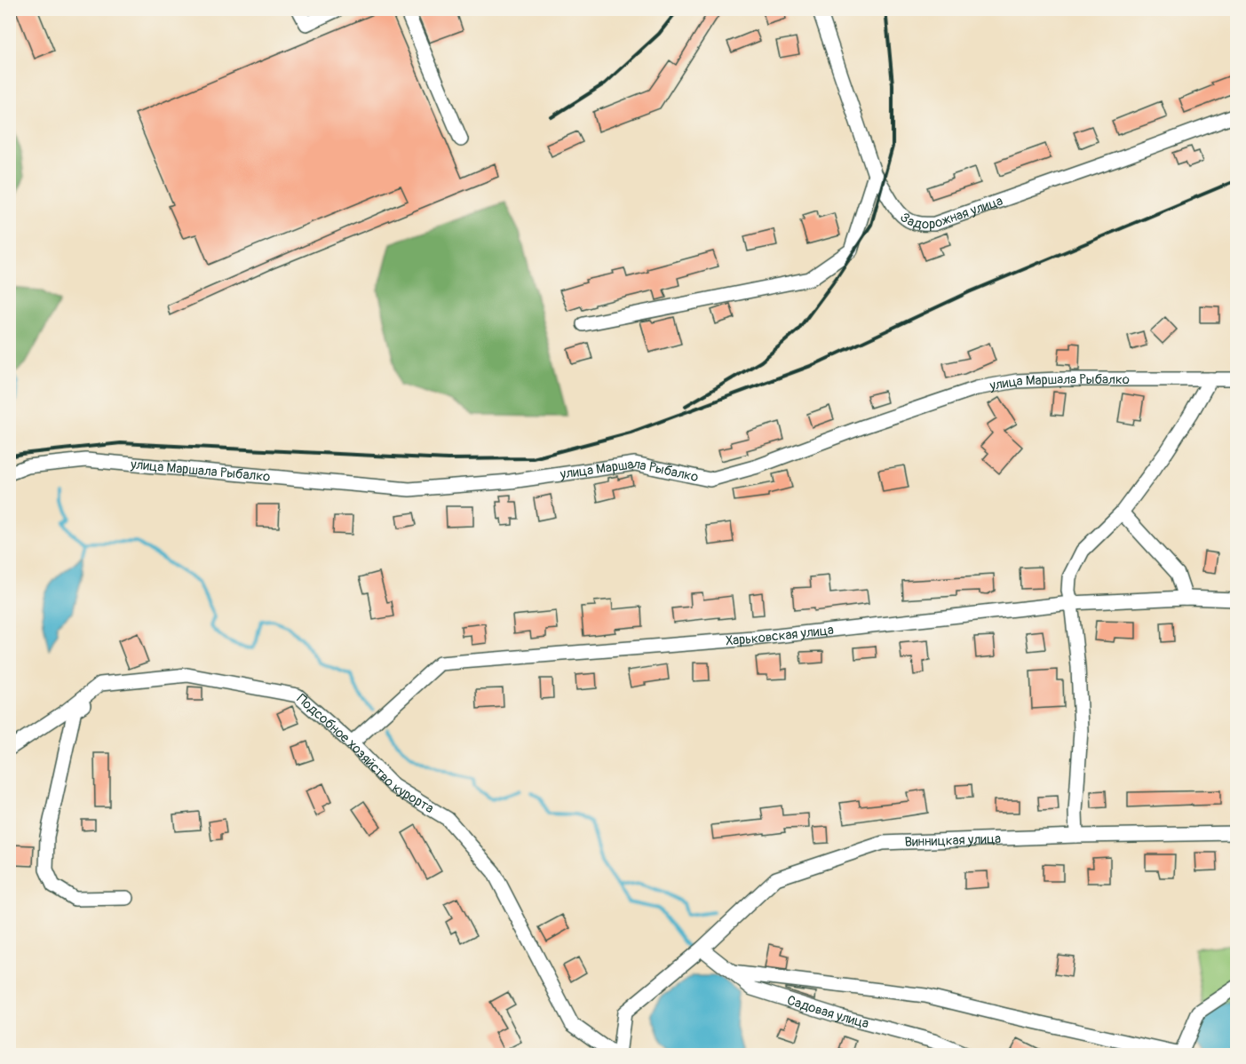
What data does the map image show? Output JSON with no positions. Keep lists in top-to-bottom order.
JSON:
{
  "streets": {
    "street": [
      "Задорожная улица",
      "улица Маршала Рыбалко",
      "Харьковская улица",
      "Подсобное хозяйство курорта",
      "Винницкая улица",
      "Садовая улица"
    ]
  },
  "crossings": [
    ["Харьковская улица", "Подсобное хозяйство курорта"],
    ["Подсобное хозяйство курорта", "Винницкая улица"],
    ["Винницкая улица", "Садовая улица"]
  ]
}
